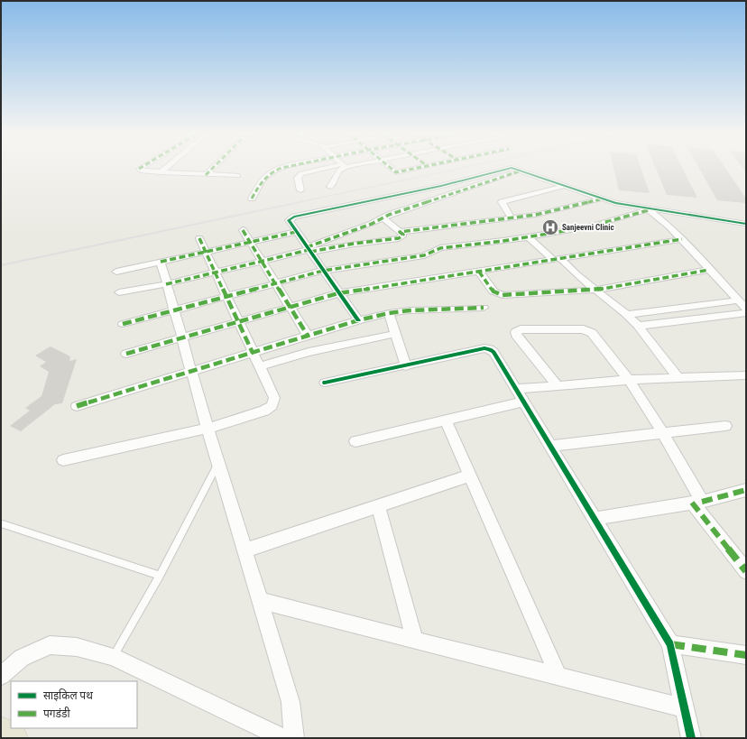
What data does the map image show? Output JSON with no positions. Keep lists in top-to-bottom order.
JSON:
{
  "places": {
    "hospital": ["Sanjeevni Clinic"]
  },
  "legend": ["साइकिल पथ", "पगडंडी"]
}
